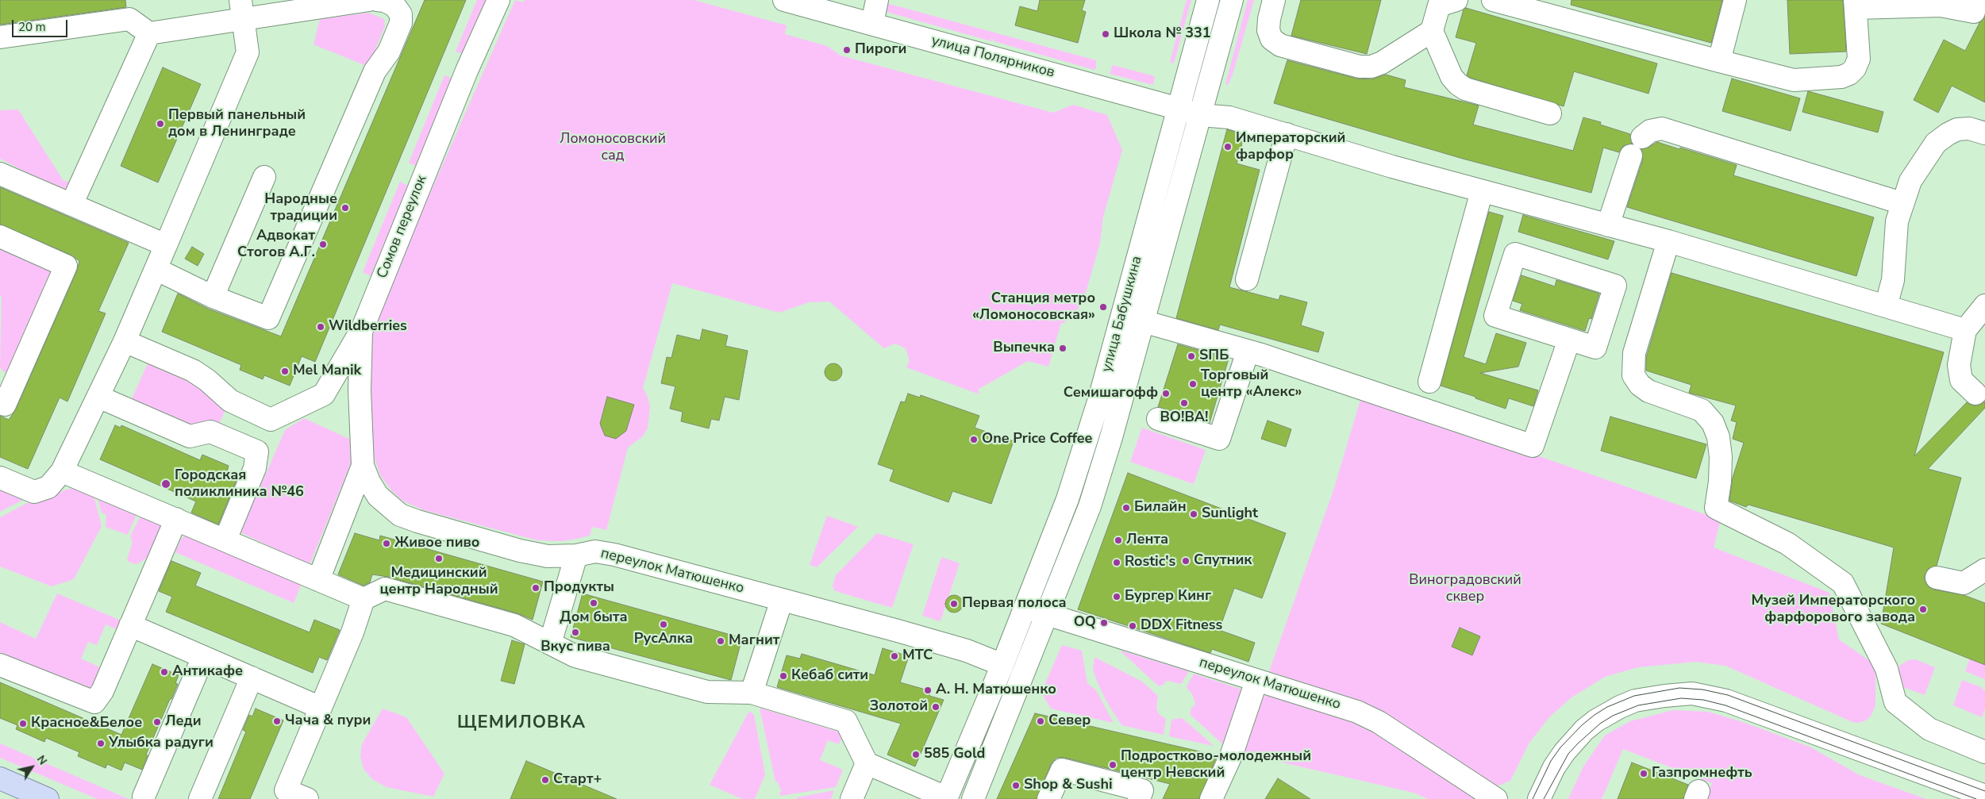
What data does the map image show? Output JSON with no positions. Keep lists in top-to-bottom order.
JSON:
{
  "streets": {
    "street": [
      "улица Полярников",
      "Сомов переулок",
      "улица Бабушкина",
      "переулок Матюшенко"
    ]
  },
  "crossings": [
    ["улица Полярников", "улица Бабушкина"],
    ["Сомов переулок", "переулок Матюшенко"],
    ["улица Бабушкина", "переулок Матюшенко"]
  ],
  "districts": ["ЩЕМИЛОВКА"],
  "parks": ["Ломоносовский сад", "Виноградовский сквер"],
  "places": [
    "Школа № 331",
    "Пироги",
    "Первый панельный дом в Ленинграде",
    "Императорский фарфор",
    "Народные традиции",
    "Адвокат Стогов А.Г.",
    "Станция метро «Ломоносовская»",
    "Wildberries",
    "Выпечка",
    "SПБ",
    "Mel Manik",
    "Торговый центр «Алекс»",
    "Семишагофф",
    "ВО!ВА!",
    "One Price Coffee",
    "Городская поликлиника №46",
    "Билайн",
    "Sunlight",
    "Лента",
    "Живое пиво",
    "Медицинский центр Народный",
    "Спутник",
    "Rostic's",
    "Продукты",
    "Бургер Кинг",
    "Дом быта",
    "Первая полоса",
    "Музей Императорского фарфорового завода",
    "OQ",
    "РусАлка",
    "DDX Fitness",
    "Вкус пива",
    "Магнит",
    "МТС",
    "Антикафе",
    "Кебаб сити",
    "А. Н. Матюшенко",
    "Золотой",
    "Чача & пури",
    "Север",
    "Леди",
    "Красное&Белое",
    "Улыбка радуги",
    "585 Gold",
    "Подростково-молодежный центр Невский",
    "Газпромнефть",
    "Старт+",
    "Shop & Sushi"
  ],
  "scale_bar": "20 m",
  "north": "top right"
}
